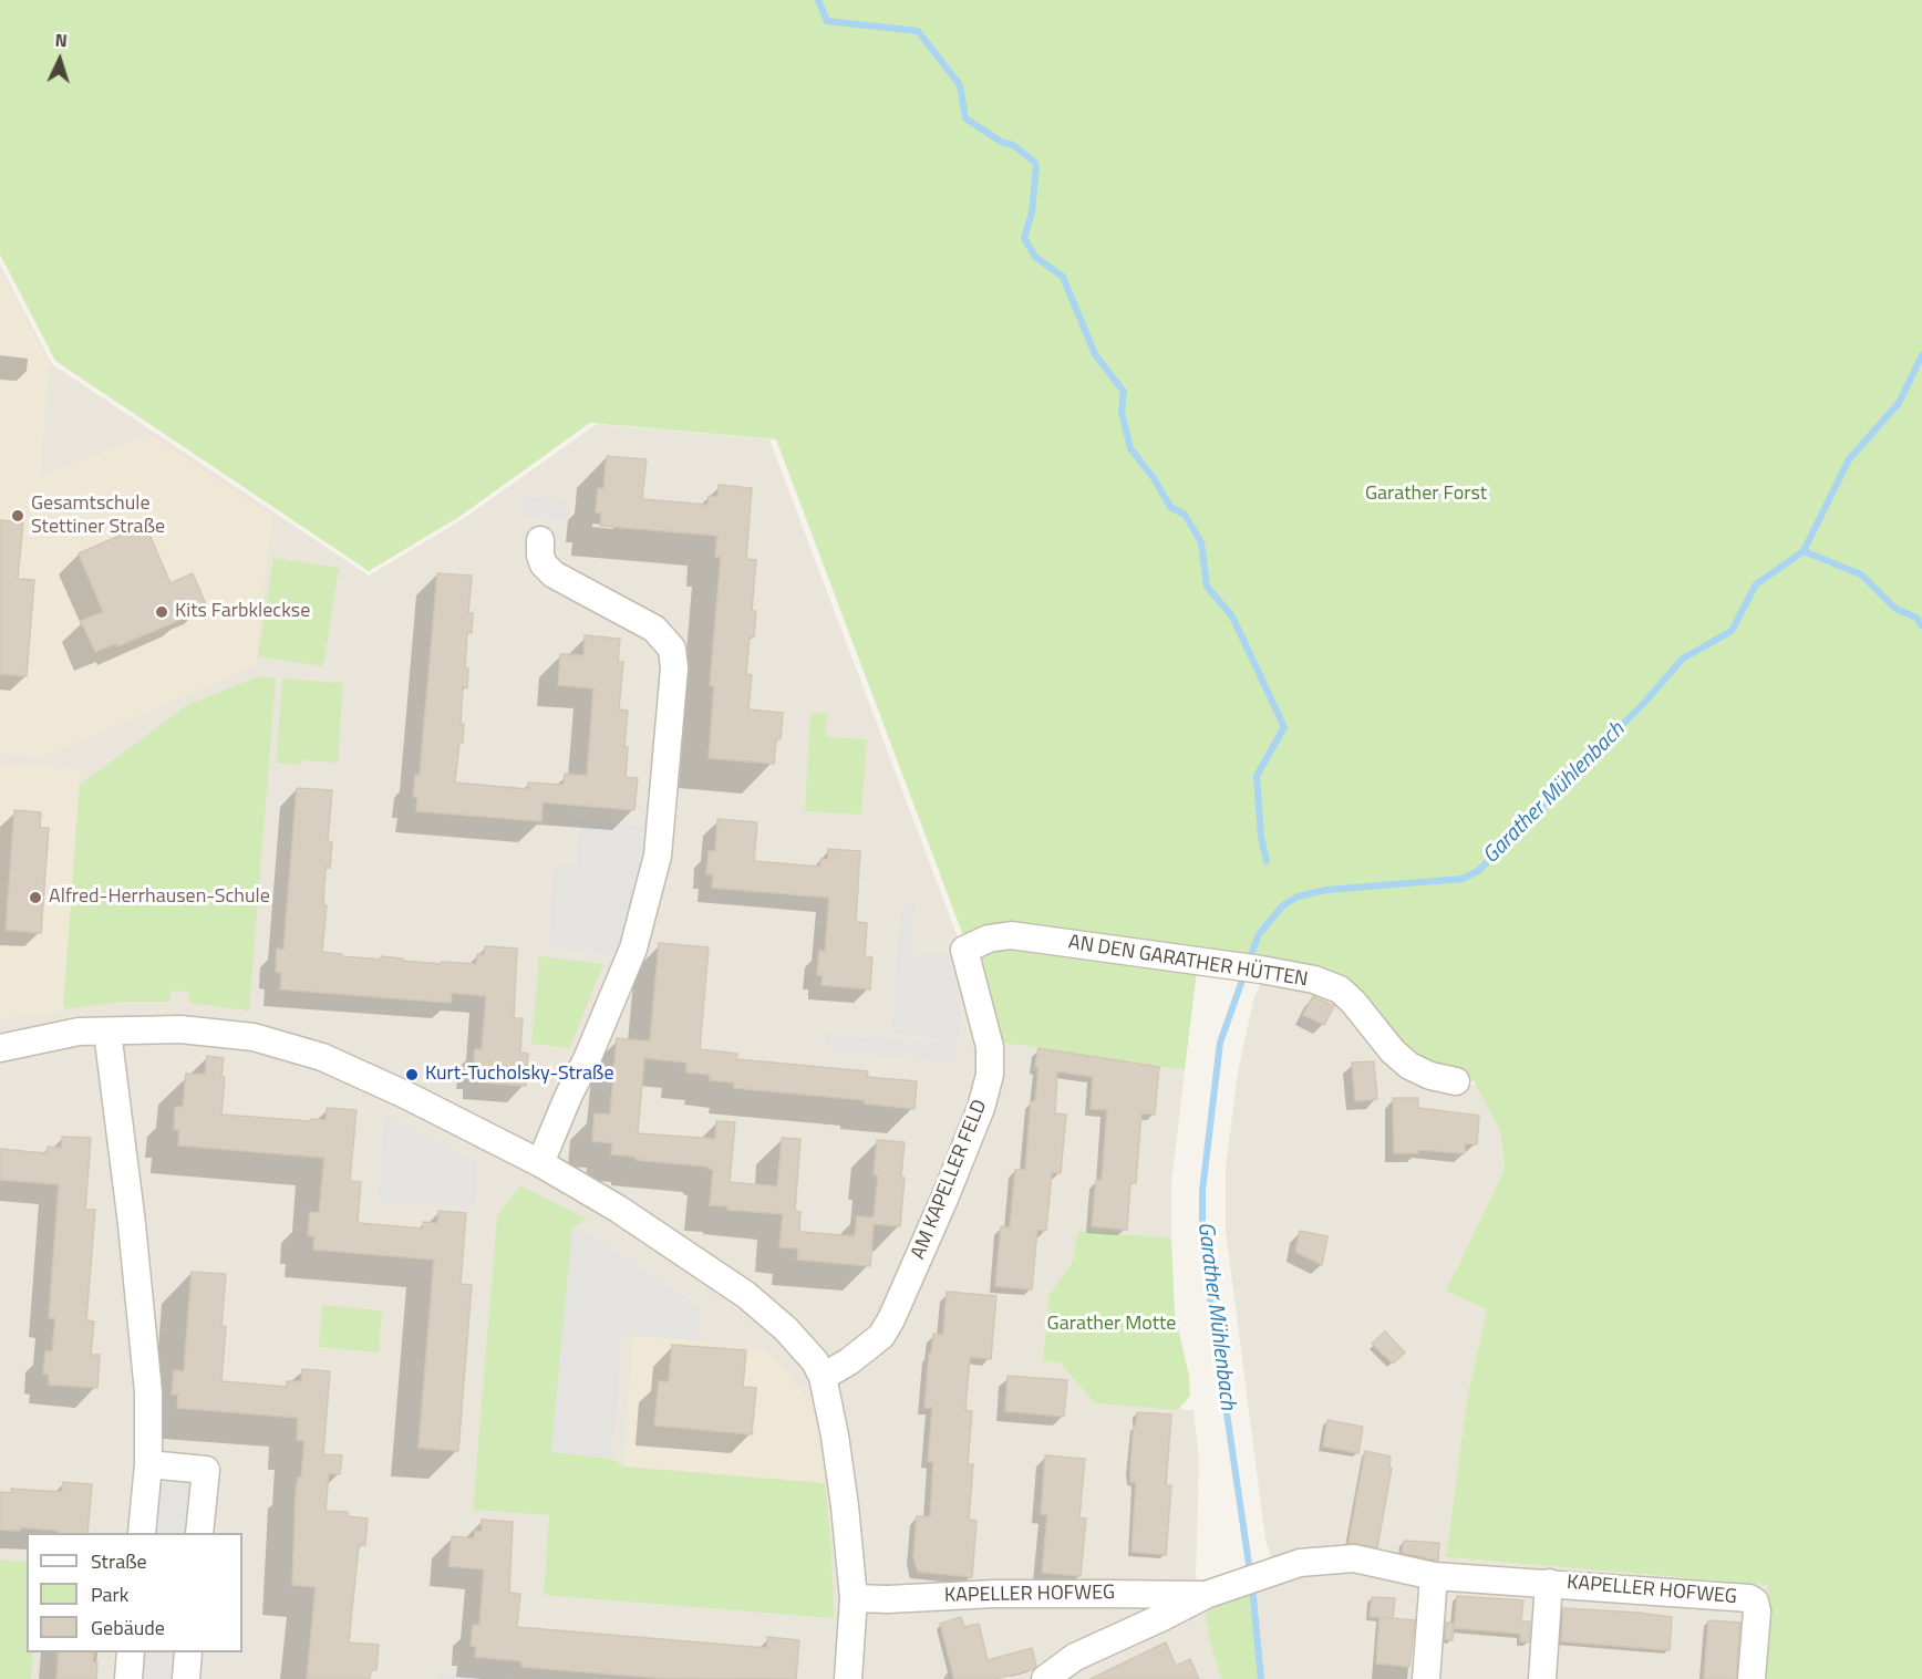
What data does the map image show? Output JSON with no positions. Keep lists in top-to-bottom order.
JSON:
{
  "streets": {
    "street": ["AN DEN GARATHER HÜTTEN", "AM KAPELLER FELD", "KAPELLER HOFWEG"]
  },
  "crossings": [
    ["AN DEN GARATHER HÜTTEN", "AM KAPELLER FELD"]
  ],
  "water": ["Garather Mühlenbach"],
  "parks": ["Garather Forst", "Garather Motte"],
  "places": [
    "Gesamtschule Stettiner Straße",
    "Kits Farbkleckse",
    "Alfred-Herrhausen-Schule",
    "Kurt-Tucholsky-Straße"
  ],
  "legend": ["Straße", "Park", "Gebäude"],
  "north": "top"
}
